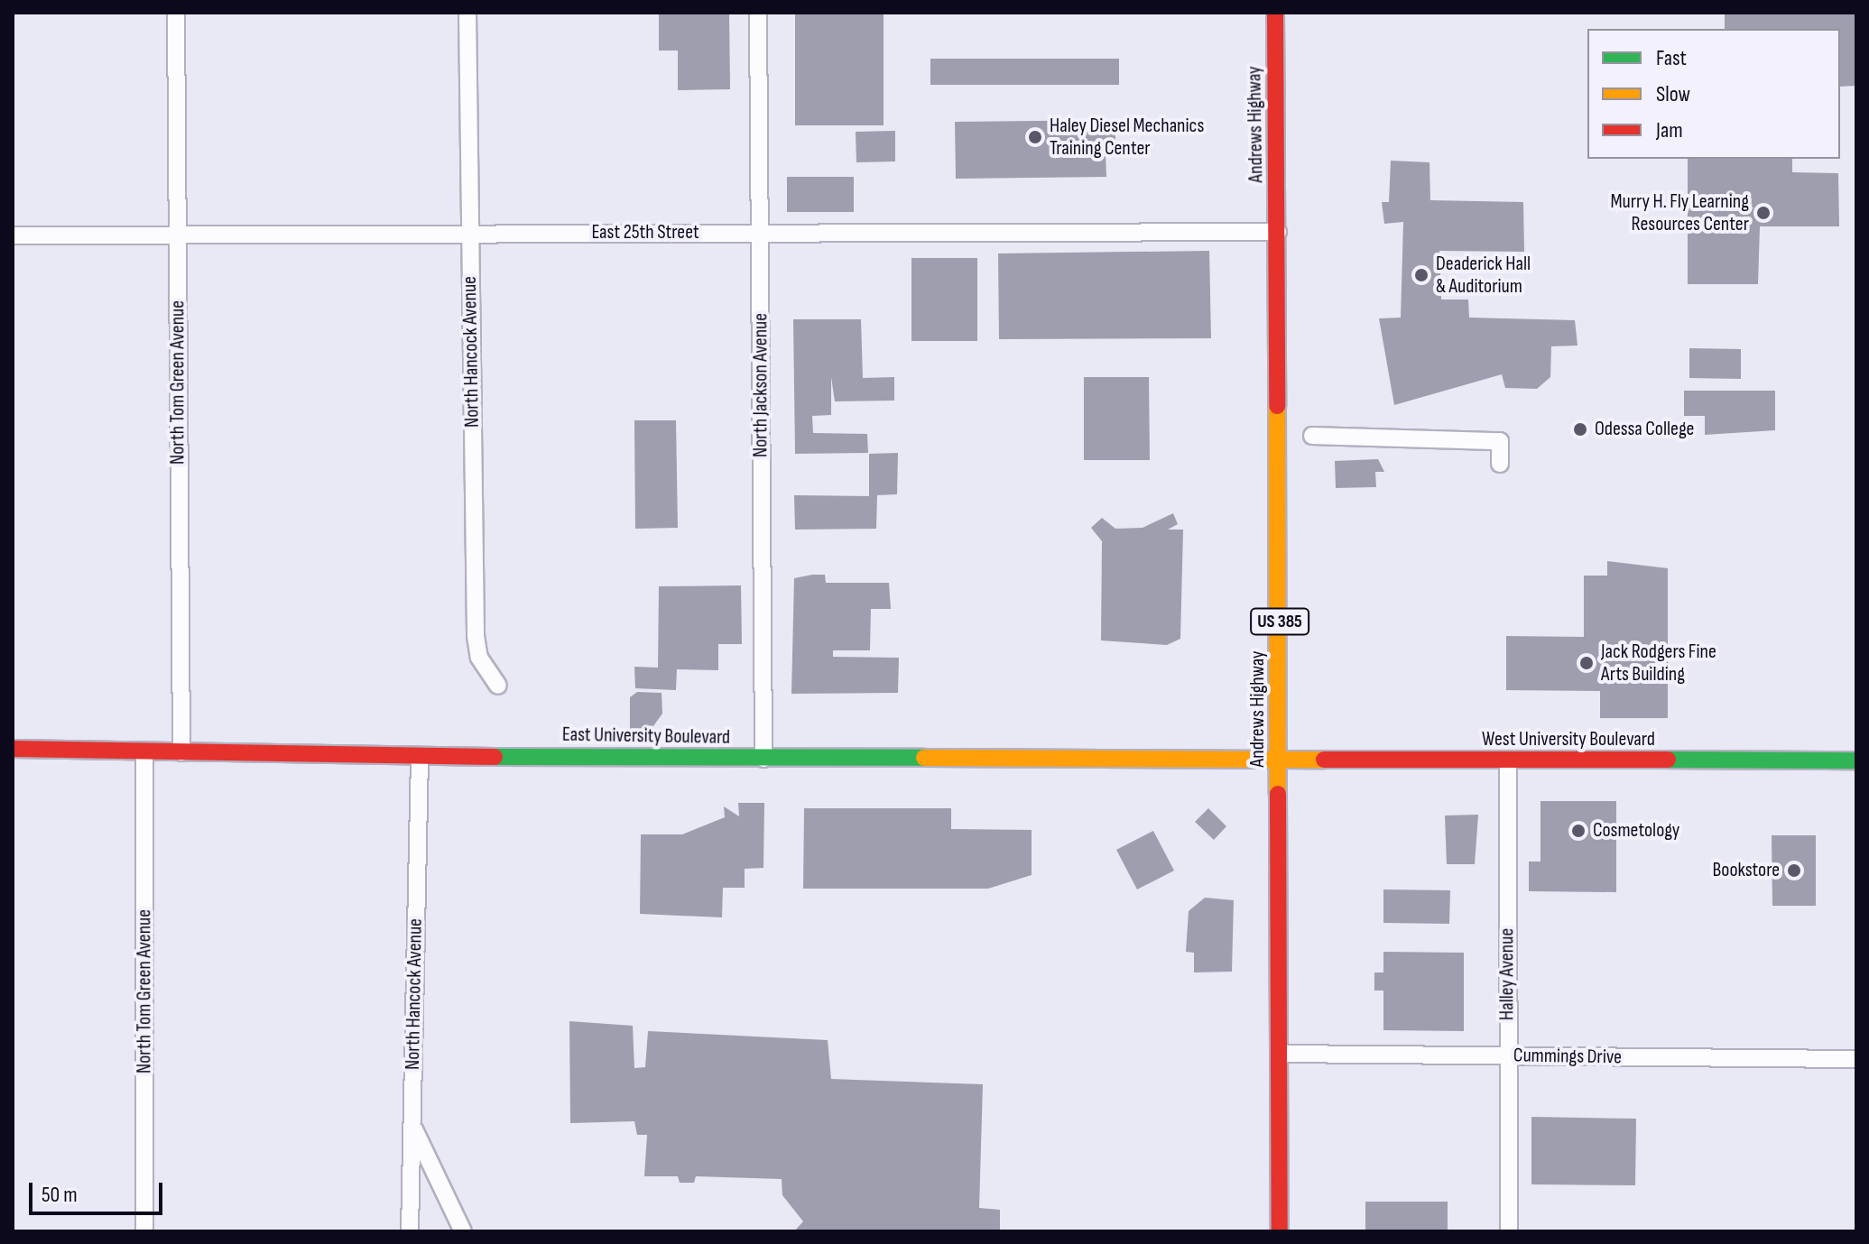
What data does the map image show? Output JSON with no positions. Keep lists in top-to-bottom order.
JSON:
{
  "streets": {
    "main road": [
      "Andrews Highway",
      "US 385",
      "East University Boulevard",
      "West University Boulevard"
    ],
    "street": [
      "East 25th Street",
      "North Hancock Avenue",
      "North Tom Green Avenue",
      "North Jackson Avenue",
      "Halley Avenue",
      "Cummings Drive"
    ]
  },
  "crossings": [
    ["Andrews Highway", "East 25th Street"],
    ["Andrews Highway", "East University Boulevard"],
    ["Andrews Highway", "West University Boulevard"],
    ["Andrews Highway", "Cummings Drive"],
    ["East 25th Street", "North Hancock Avenue"],
    ["East 25th Street", "North Tom Green Avenue"],
    ["East 25th Street", "North Jackson Avenue"],
    ["North Hancock Avenue", "East University Boulevard"],
    ["North Tom Green Avenue", "East University Boulevard"],
    ["North Jackson Avenue", "East University Boulevard"],
    ["East University Boulevard", "West University Boulevard"],
    ["West University Boulevard", "Halley Avenue"],
    ["Halley Avenue", "Cummings Drive"]
  ],
  "places": [
    "Haley Diesel Mechanics Training Center",
    "Murry H. Fly Learning Resources Center",
    "Deaderick Hall & Auditorium",
    "Odessa College",
    "Jack Rodgers Fine Arts Building",
    "Cosmetology",
    "Bookstore"
  ],
  "legend": ["Fast", "Slow", "Jam"],
  "scale_bar": "50 m"
}
